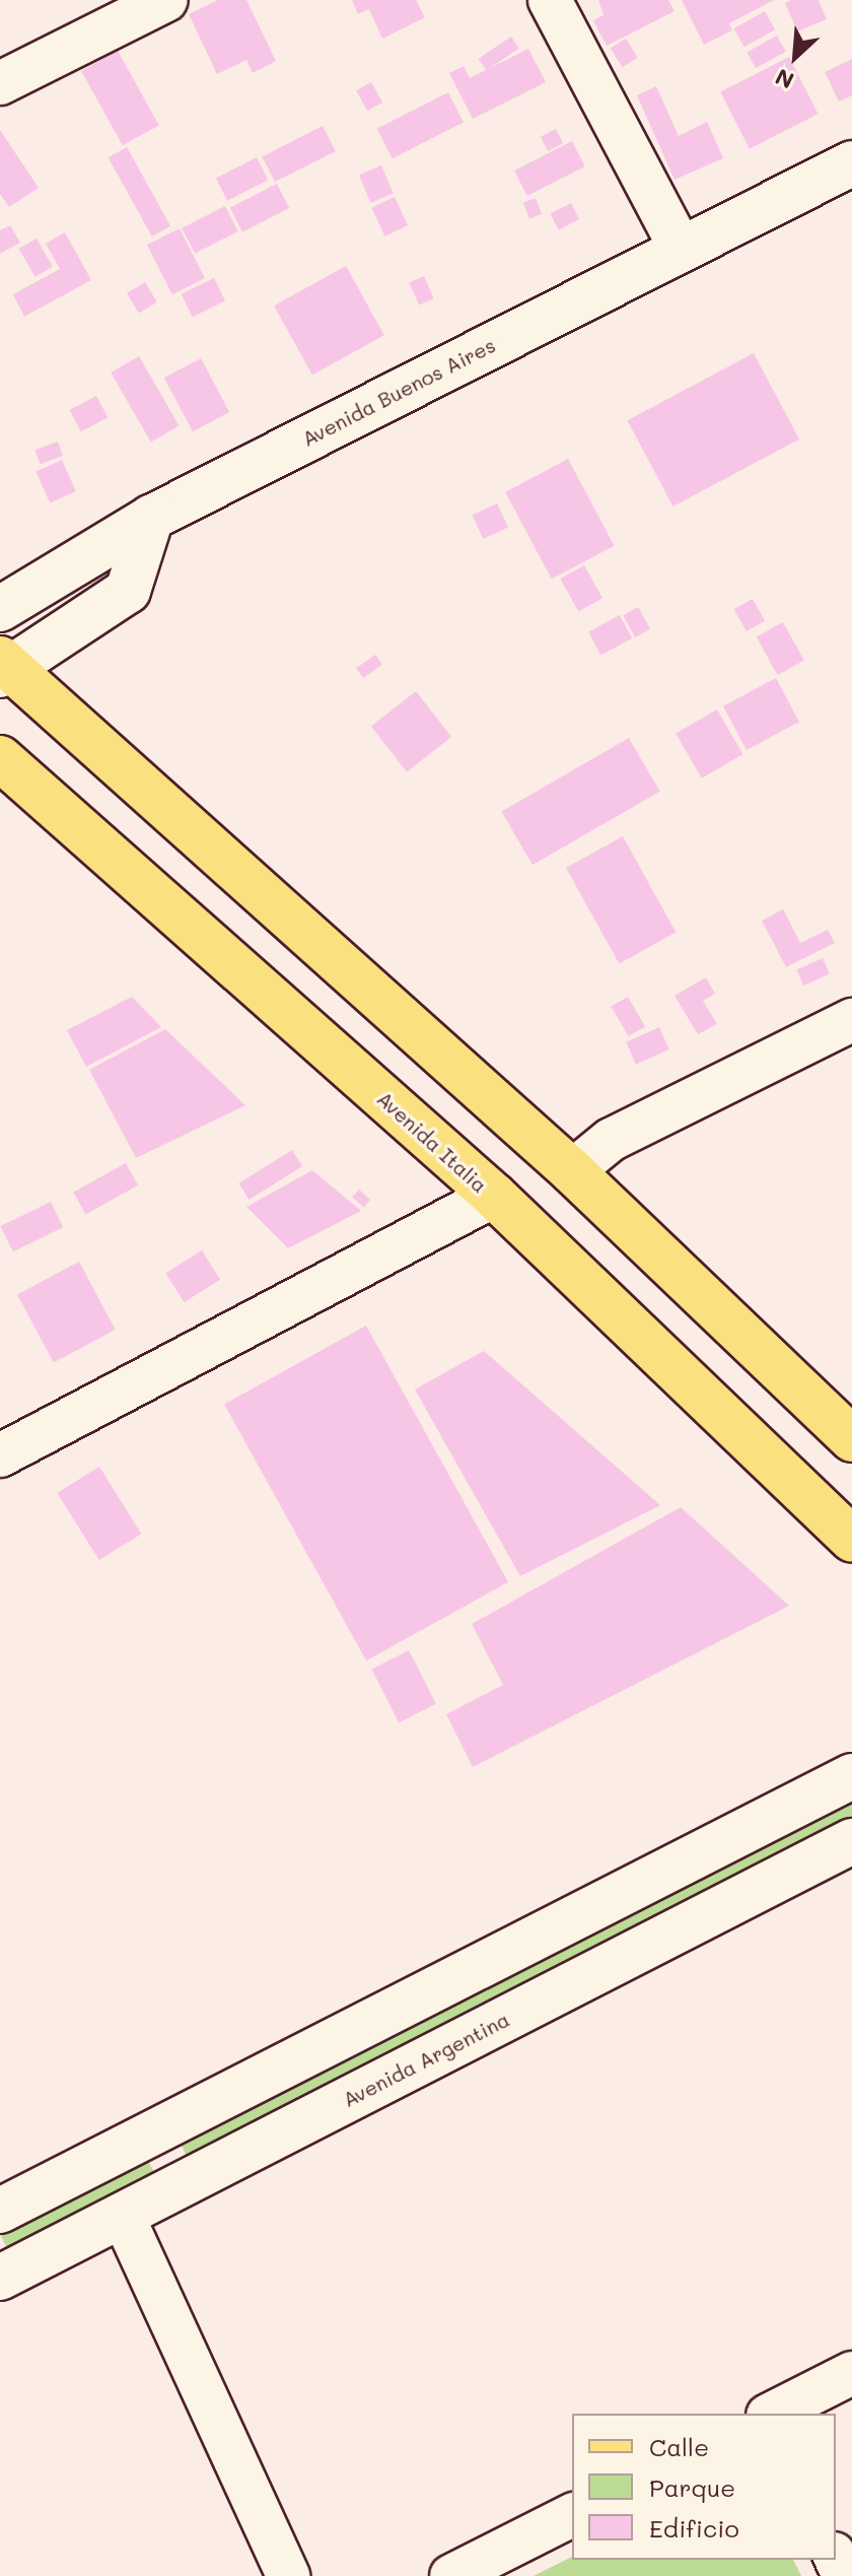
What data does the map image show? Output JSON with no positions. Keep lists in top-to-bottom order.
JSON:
{
  "streets": {
    "main road": ["Avenida Buenos Aires", "Avenida Italia", "Avenida Argentina"]
  },
  "legend": ["Calle", "Parque", "Edificio"],
  "north": "bottom left"
}
